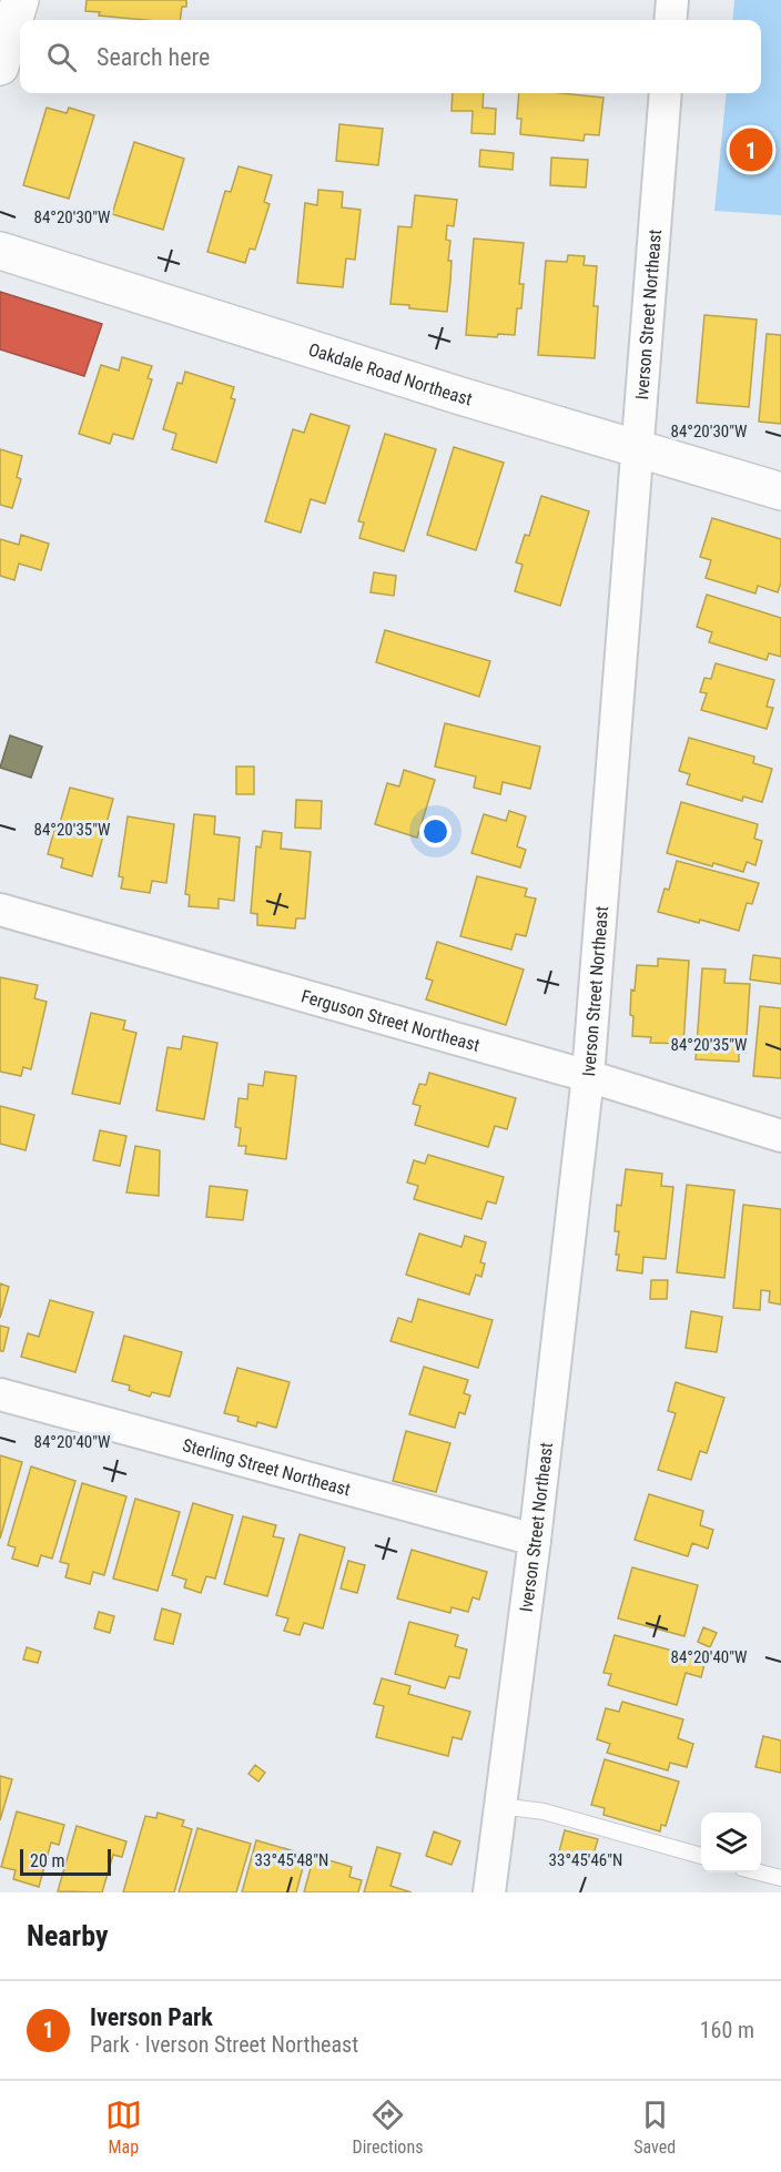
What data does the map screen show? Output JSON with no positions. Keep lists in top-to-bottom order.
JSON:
{
  "streets": {
    "street": [
      "Iverson Street Northeast",
      "Oakdale Road Northeast",
      "Ferguson Street Northeast",
      "Sterling Street Northeast"
    ]
  },
  "crossings": [
    ["Iverson Street Northeast", "Oakdale Road Northeast"],
    ["Iverson Street Northeast", "Ferguson Street Northeast"],
    ["Iverson Street Northeast", "Sterling Street Northeast"]
  ],
  "scale_bar": "20 m",
  "page": {
    "search": "Search here",
    "pins": "1",
    "scale": "20 m",
    "heading": "Nearby",
    "list": [
      {
        "mark": "1",
        "name": "Iverson Park",
        "note": "Park · Iverson Street Northeast",
        "value": "160 m"
      }
    ],
    "nav": ["Map", "Directions", "Saved"]
  },
  "coordinates": [
    "84°20'30\"W",
    "84°20'35\"W",
    "84°20'40\"W",
    "33°45'48\"N",
    "33°45'46\"N"
  ]
}
